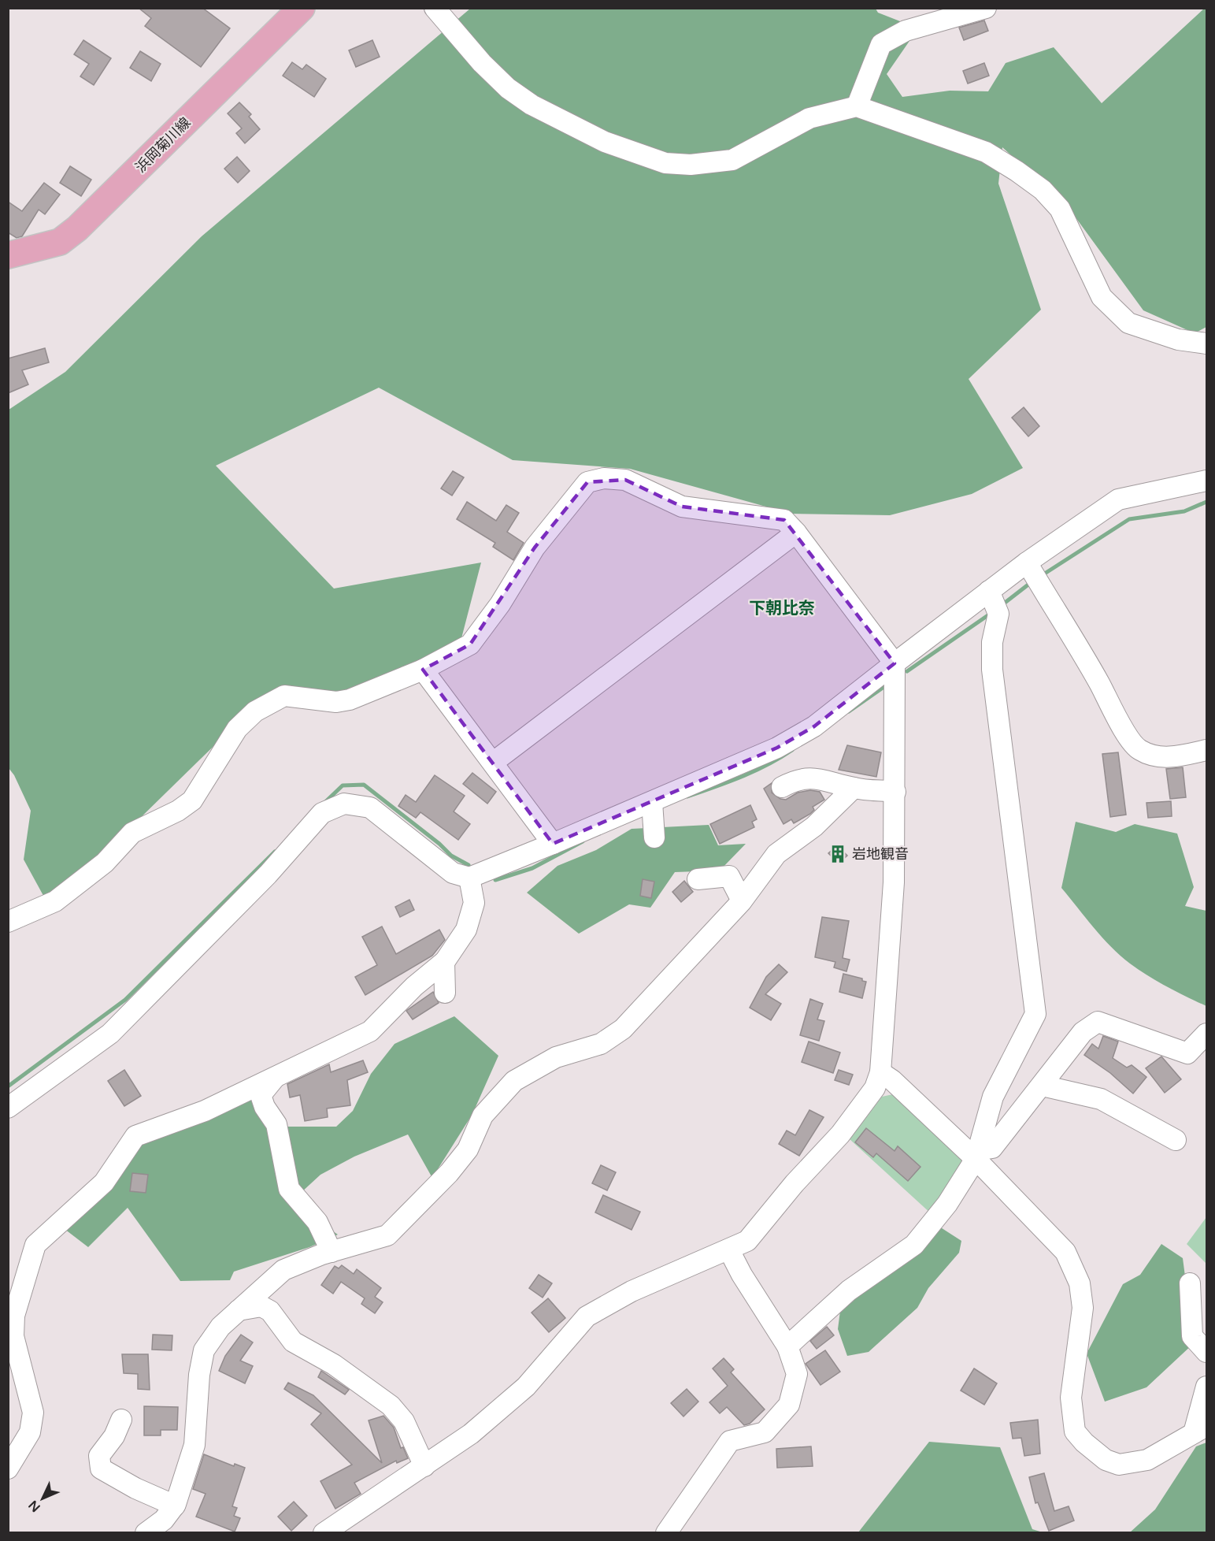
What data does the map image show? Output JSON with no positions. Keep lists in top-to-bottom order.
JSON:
{
  "streets": {
    "main road": ["浜岡菊川線"]
  },
  "districts": ["下朝比奈"],
  "places": {
    "building": ["岩地観音"]
  },
  "north": "bottom left"
}
